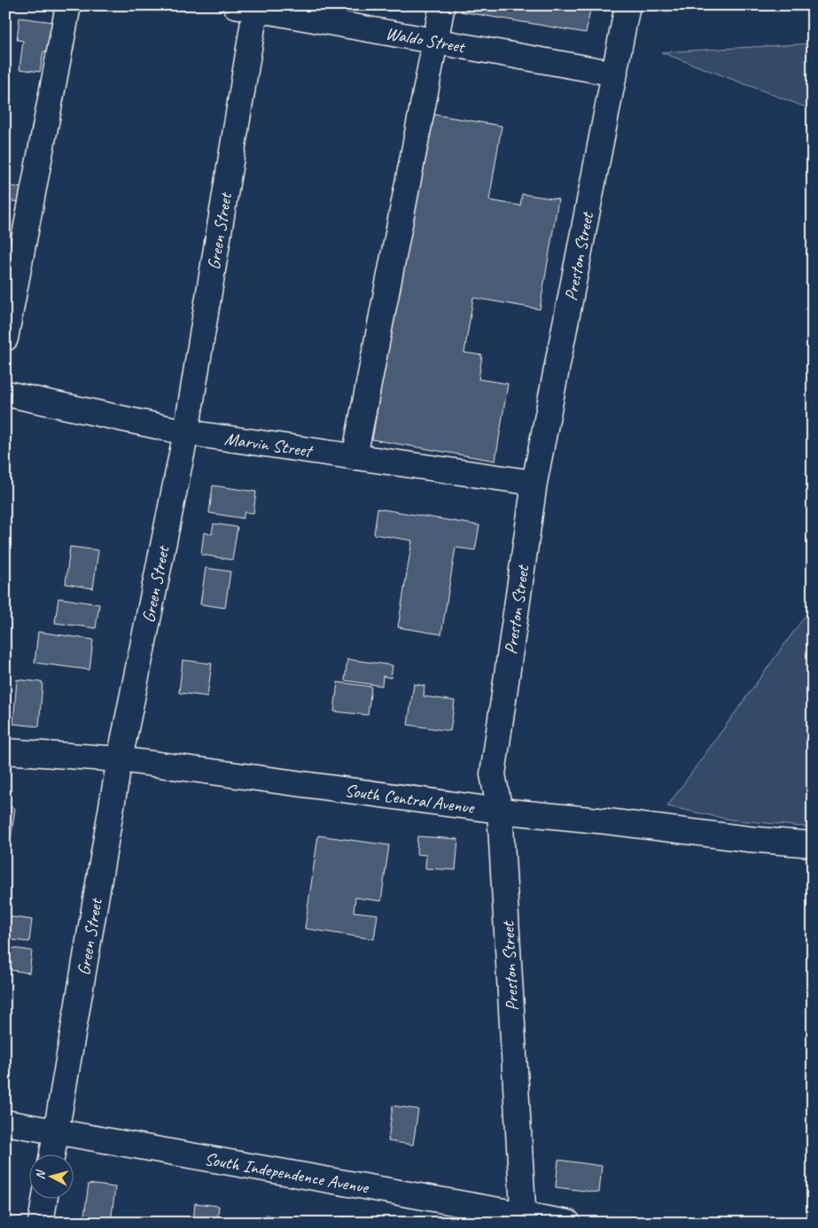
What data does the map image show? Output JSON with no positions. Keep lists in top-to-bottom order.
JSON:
{
  "streets": {
    "street": [
      "Waldo Street",
      "Green Street",
      "Preston Street",
      "Marvin Street",
      "South Central Avenue",
      "South Independence Avenue"
    ]
  },
  "crossings": [
    ["Waldo Street", "Green Street"],
    ["Waldo Street", "Preston Street"],
    ["Green Street", "Marvin Street"],
    ["Green Street", "South Central Avenue"],
    ["Green Street", "South Independence Avenue"],
    ["Preston Street", "Marvin Street"],
    ["Preston Street", "South Central Avenue"],
    ["Preston Street", "South Independence Avenue"]
  ],
  "north": "left"
}
